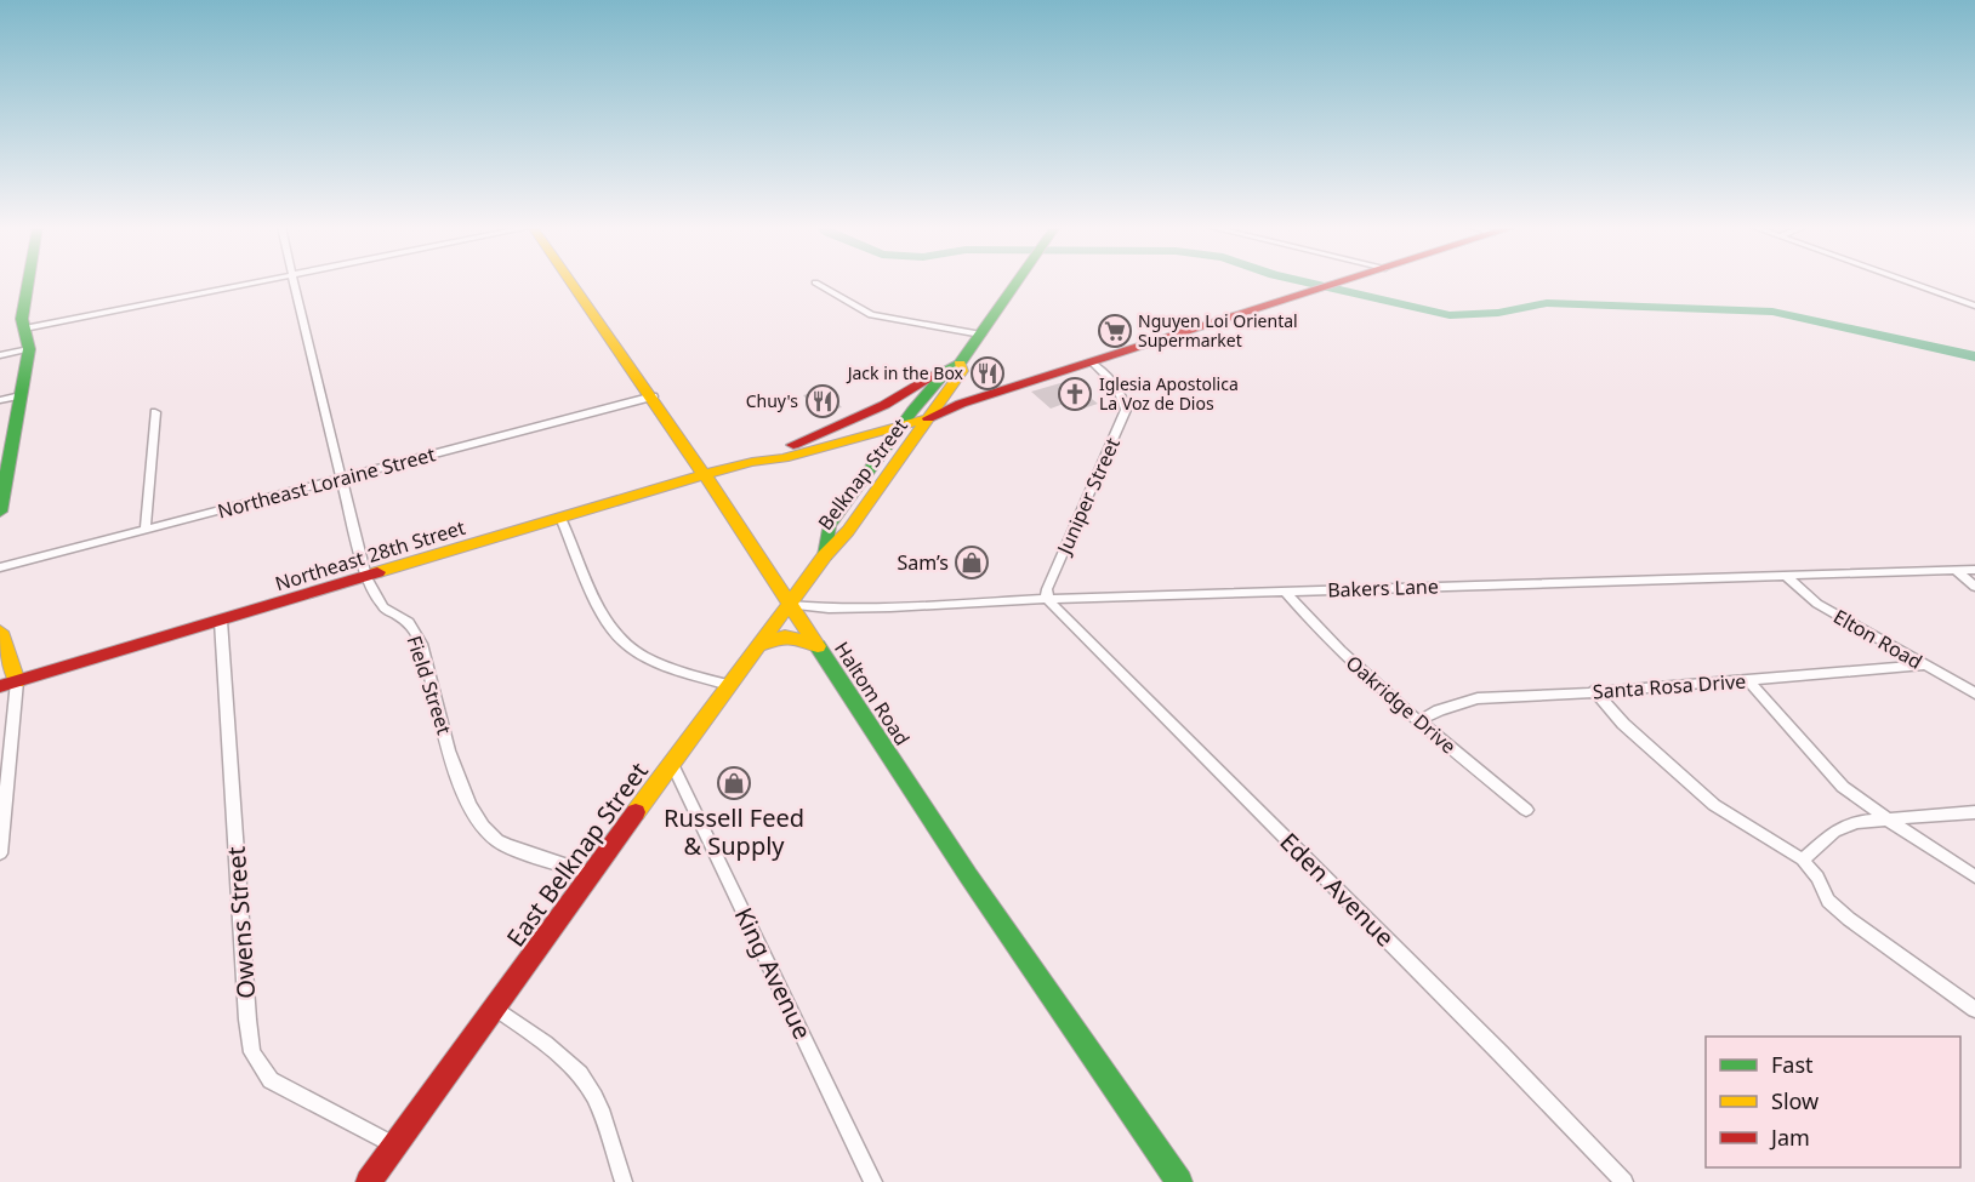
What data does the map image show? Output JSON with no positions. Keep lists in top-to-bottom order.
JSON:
{
  "streets": {
    "main road": [
      "Belknap Street",
      "Northeast 28th Street",
      "Haltom Road",
      "East Belknap Street"
    ],
    "street": [
      "Northeast Loraine Street",
      "Juniper Street",
      "Bakers Lane",
      "Elton Road",
      "Field Street",
      "Santa Rosa Drive",
      "Oakridge Drive",
      "Eden Avenue",
      "Owens Street",
      "King Avenue"
    ]
  },
  "crossings": [
    ["Belknap Street", "Northeast 28th Street"],
    ["Belknap Street", "East Belknap Street"],
    ["Northeast Loraine Street", "Field Street"],
    ["Northeast Loraine Street", "Haltom Road"],
    ["Juniper Street", "Bakers Lane"],
    ["Juniper Street", "Eden Avenue"],
    ["Northeast 28th Street", "Field Street"],
    ["Northeast 28th Street", "Haltom Road"],
    ["Northeast 28th Street", "Owens Street"],
    ["Bakers Lane", "Elton Road"],
    ["Bakers Lane", "Haltom Road"],
    ["Bakers Lane", "Oakridge Drive"],
    ["Bakers Lane", "East Belknap Street"],
    ["Bakers Lane", "Eden Avenue"],
    ["Elton Road", "Santa Rosa Drive"],
    ["Field Street", "East Belknap Street"],
    ["Santa Rosa Drive", "Oakridge Drive"],
    ["Haltom Road", "East Belknap Street"],
    ["East Belknap Street", "Owens Street"],
    ["East Belknap Street", "King Avenue"]
  ],
  "places": {
    "supermarket": ["Nguyen Loi Oriental Supermarket"],
    "restaurant": ["Jack in the Box", "Chuy's"],
    "church": ["Iglesia Apostolica La Voz de Dios"],
    "shop": ["Sam’s", "Russell Feed & Supply"]
  },
  "legend": ["Fast", "Slow", "Jam"]
}
